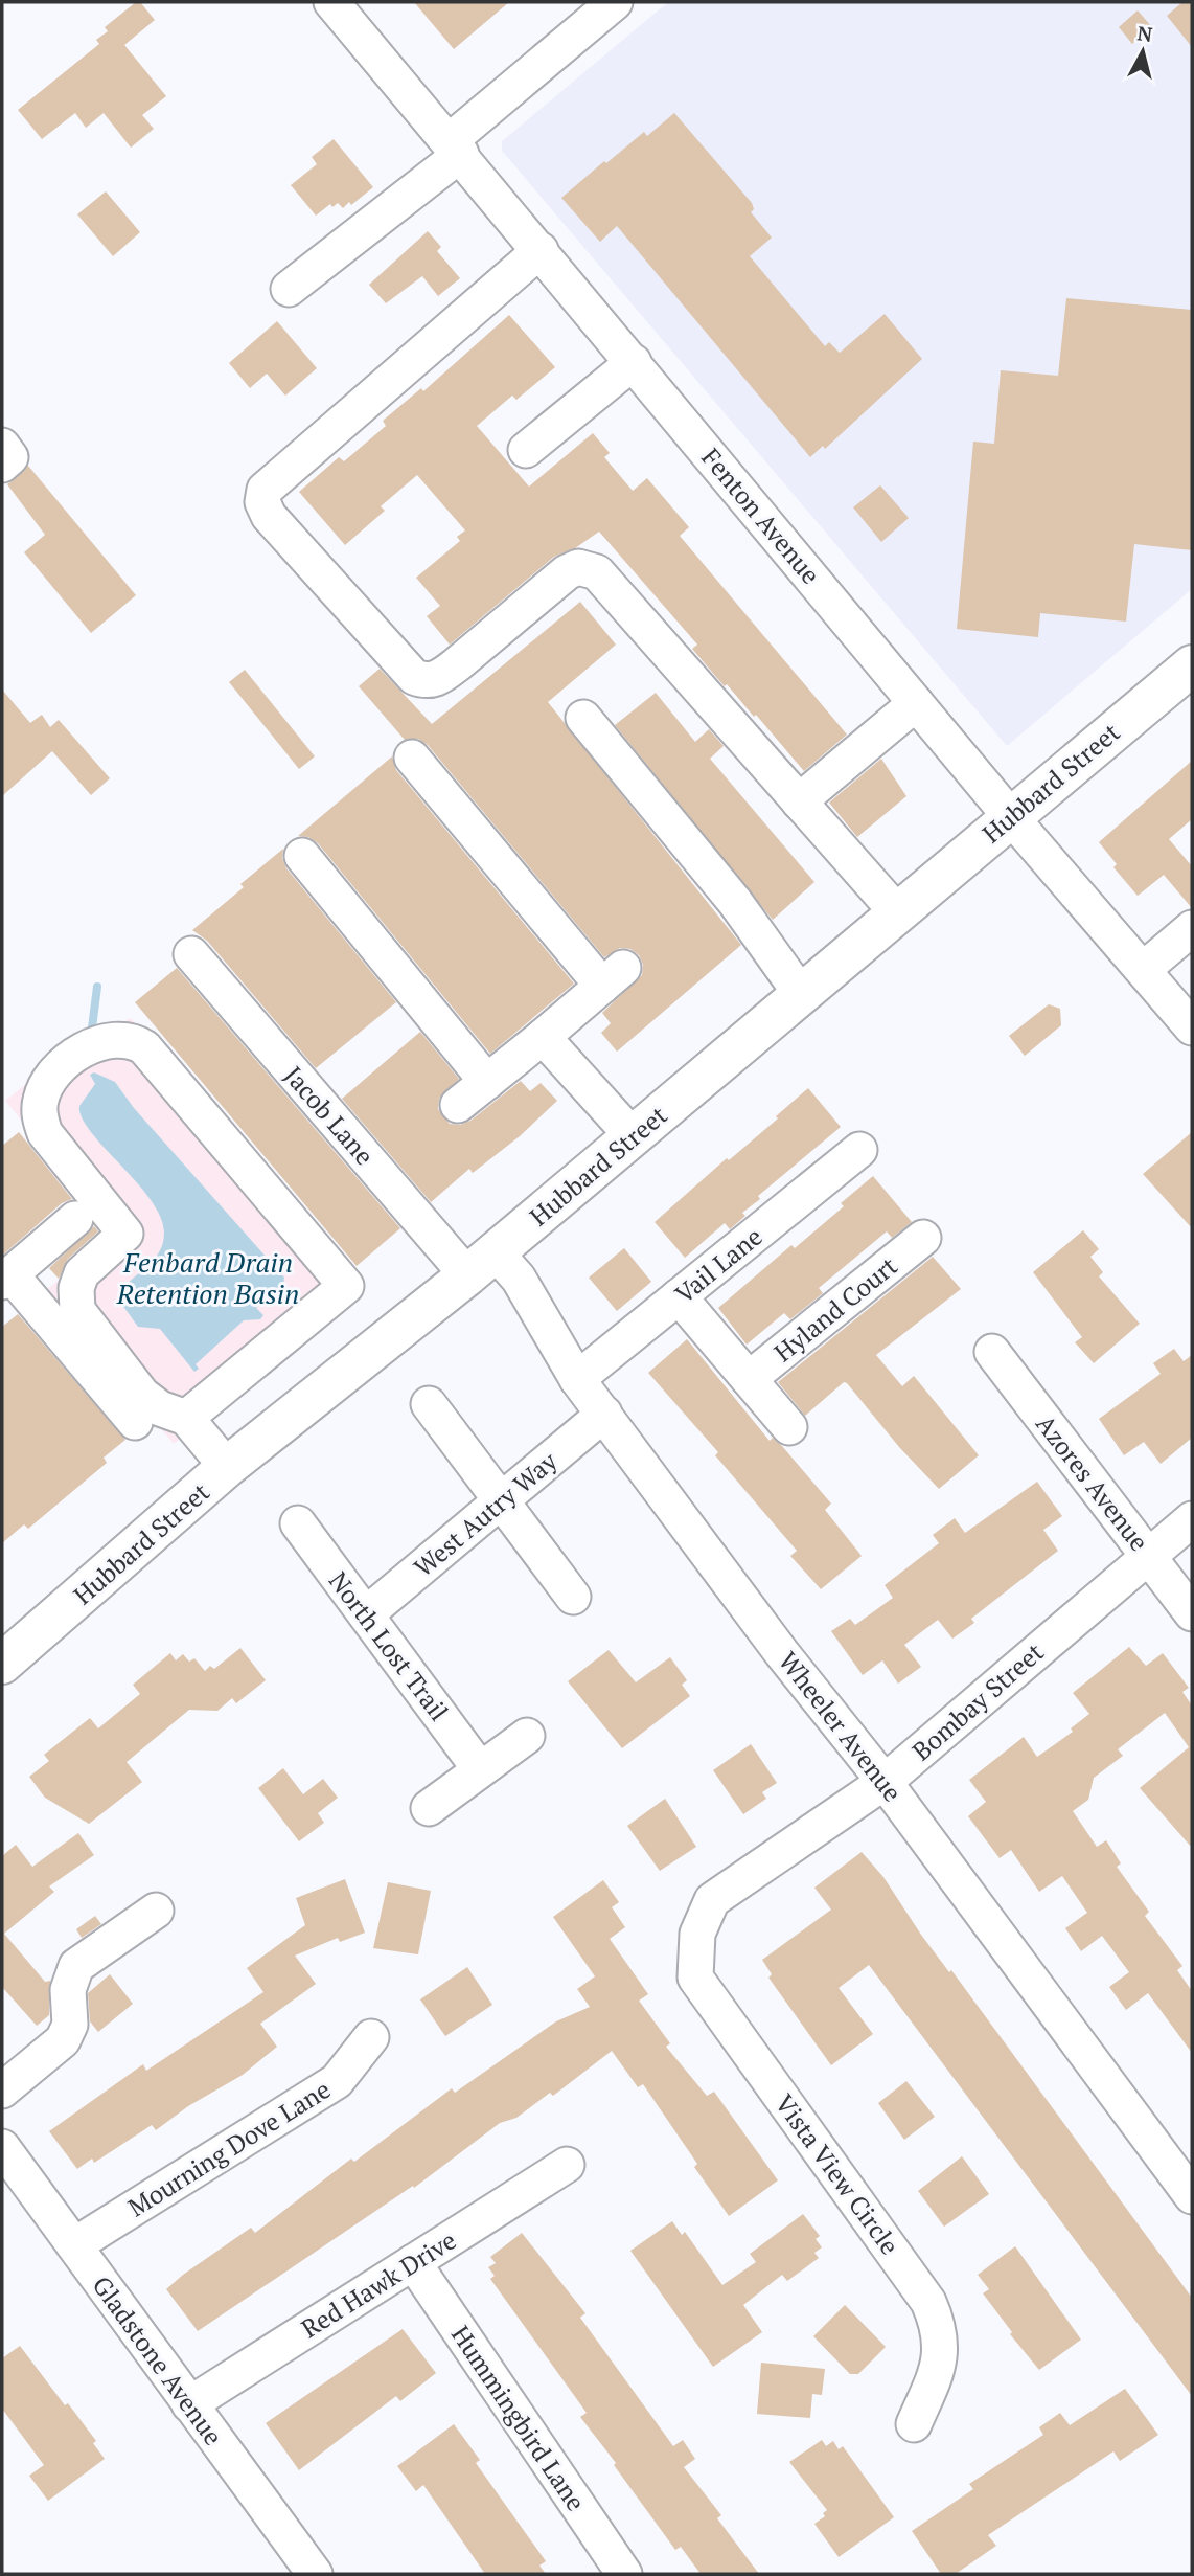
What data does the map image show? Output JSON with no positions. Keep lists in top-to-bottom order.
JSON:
{
  "streets": {
    "main road": ["Hubbard Street"],
    "street": [
      "Fenton Avenue",
      "Jacob Lane",
      "Vail Lane",
      "Hyland Court",
      "Azores Avenue",
      "West Autry Way",
      "North Lost Trail",
      "Bombay Street",
      "Wheeler Avenue",
      "Mourning Dove Lane",
      "Vista View Circle",
      "Red Hawk Drive",
      "Gladstone Avenue",
      "Hummingbird Lane"
    ]
  },
  "crossings": [
    ["Fenton Avenue", "Hubbard Street"],
    ["Hubbard Street", "Jacob Lane"],
    ["Hubbard Street", "Wheeler Avenue"],
    ["Jacob Lane", "Wheeler Avenue"],
    ["Vail Lane", "Wheeler Avenue"],
    ["Azores Avenue", "Bombay Street"],
    ["West Autry Way", "North Lost Trail"],
    ["West Autry Way", "Wheeler Avenue"],
    ["Bombay Street", "Wheeler Avenue"],
    ["Bombay Street", "Vista View Circle"],
    ["Mourning Dove Lane", "Gladstone Avenue"],
    ["Red Hawk Drive", "Gladstone Avenue"],
    ["Red Hawk Drive", "Hummingbird Lane"]
  ],
  "water": ["Fenbard Drain Retention Basin"],
  "north": "top"
}
